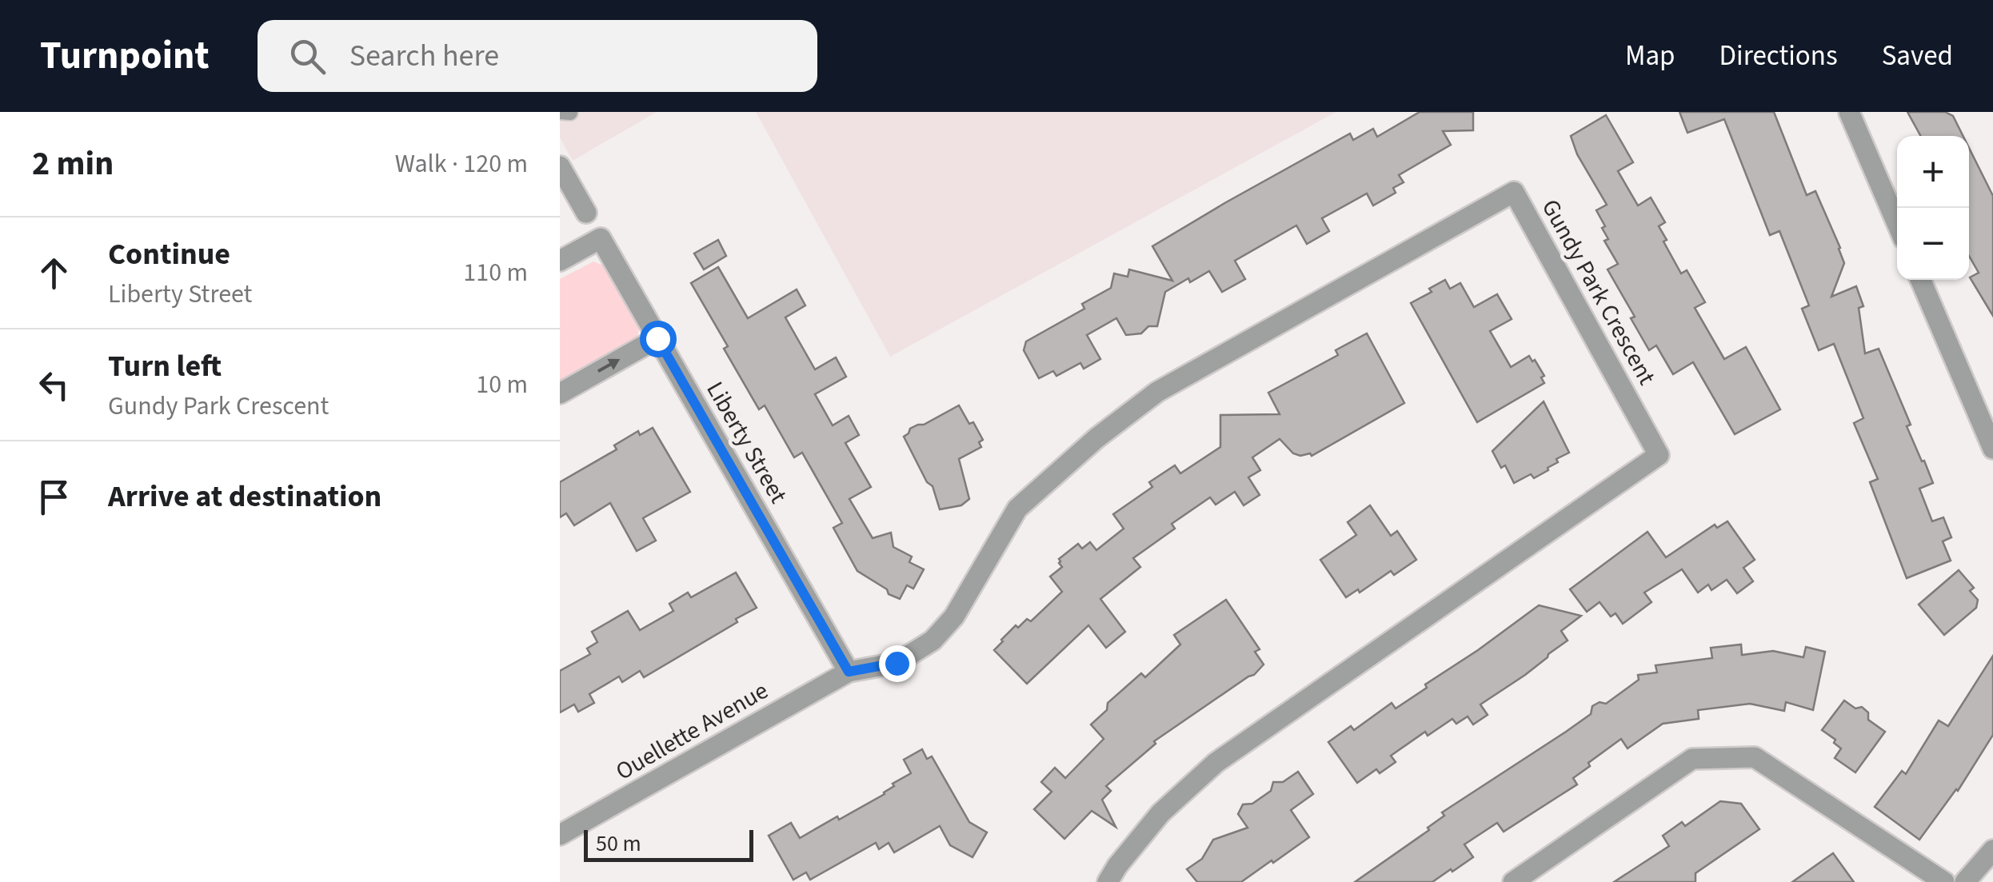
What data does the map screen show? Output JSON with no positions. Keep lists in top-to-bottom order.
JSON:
{
  "streets": {
    "street": ["Gundy Park Crescent", "Liberty Street", "Ouellette Avenue"]
  },
  "crossings": [
    ["Gundy Park Crescent", "Liberty Street"],
    ["Gundy Park Crescent", "Ouellette Avenue"],
    ["Liberty Street", "Ouellette Avenue"]
  ],
  "scale_bar": "50 m",
  "page": {
    "header": "Turnpoint",
    "search": "Search here",
    "nav": ["Map", "Directions", "Saved"],
    "heading": ["2 min", "Walk · 120 m"],
    "map_buttons": ["+", "−"],
    "list": [
      ["Continue", "Liberty Street", "110 m"],
      ["Turn left", "Gundy Park Crescent", "10 m"],
      "Arrive at destination"
    ],
    "scale": "50 m"
  }
}
